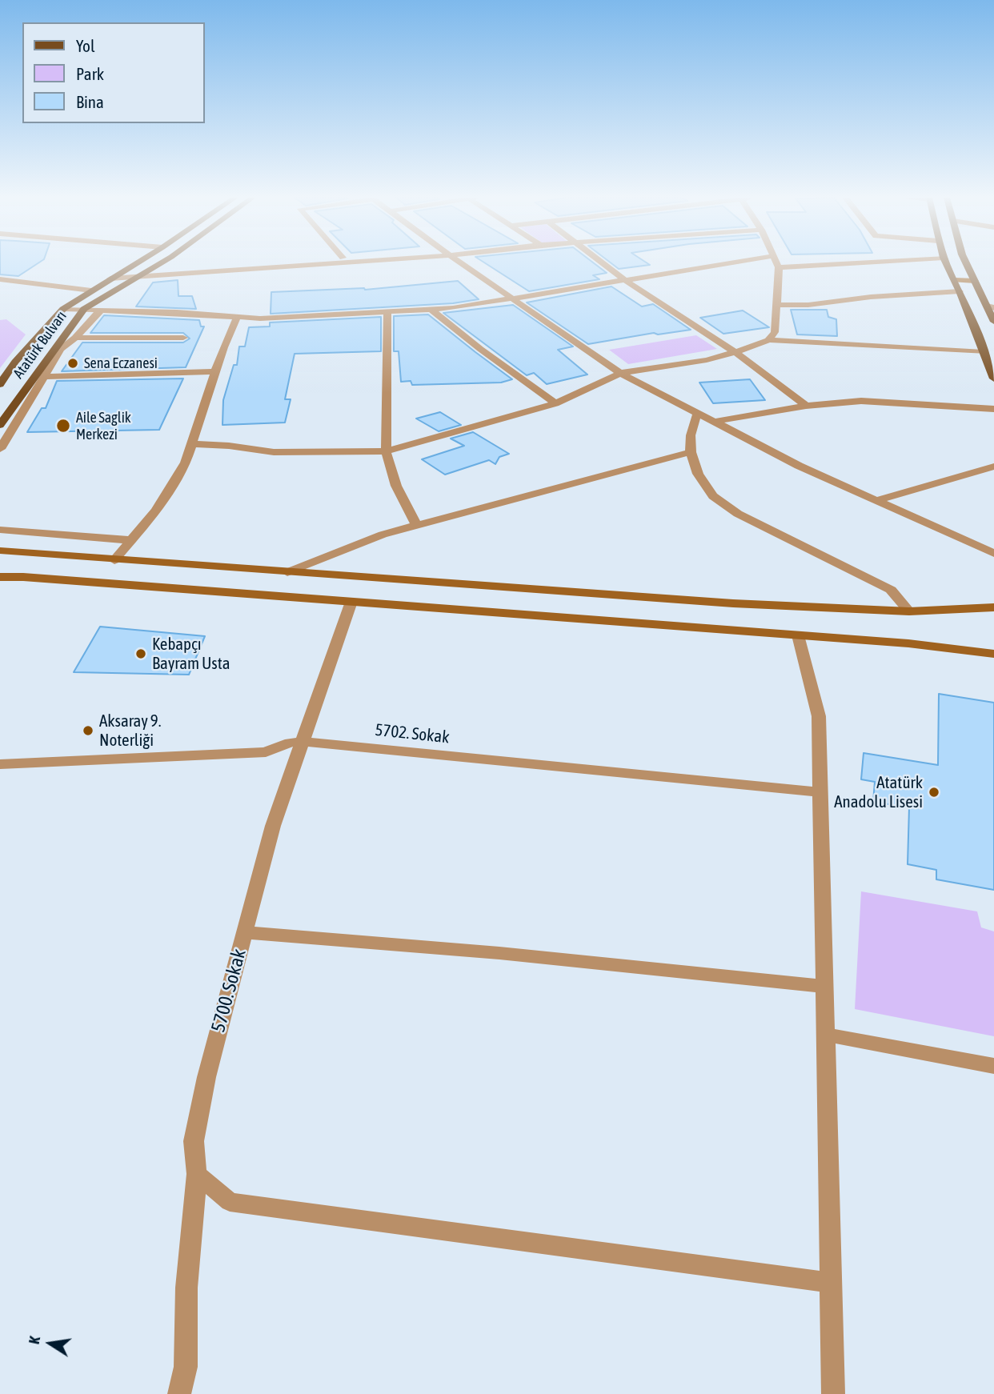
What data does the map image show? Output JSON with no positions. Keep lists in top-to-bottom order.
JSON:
{
  "streets": {
    "main road": ["Atatürk Bulvarı"],
    "street": ["5702. Sokak", "5700. Sokak"]
  },
  "crossings": [
    ["5702. Sokak", "5700. Sokak"]
  ],
  "places": [
    "Sena Eczanesi",
    "Aile Saglik Merkezi",
    "Kebapçı Bayram Usta",
    "Aksaray 9. Noterliği",
    "Atatürk Anadolu Lisesi"
  ],
  "legend": ["Yol", "Park", "Bina"],
  "north": "left"
}
